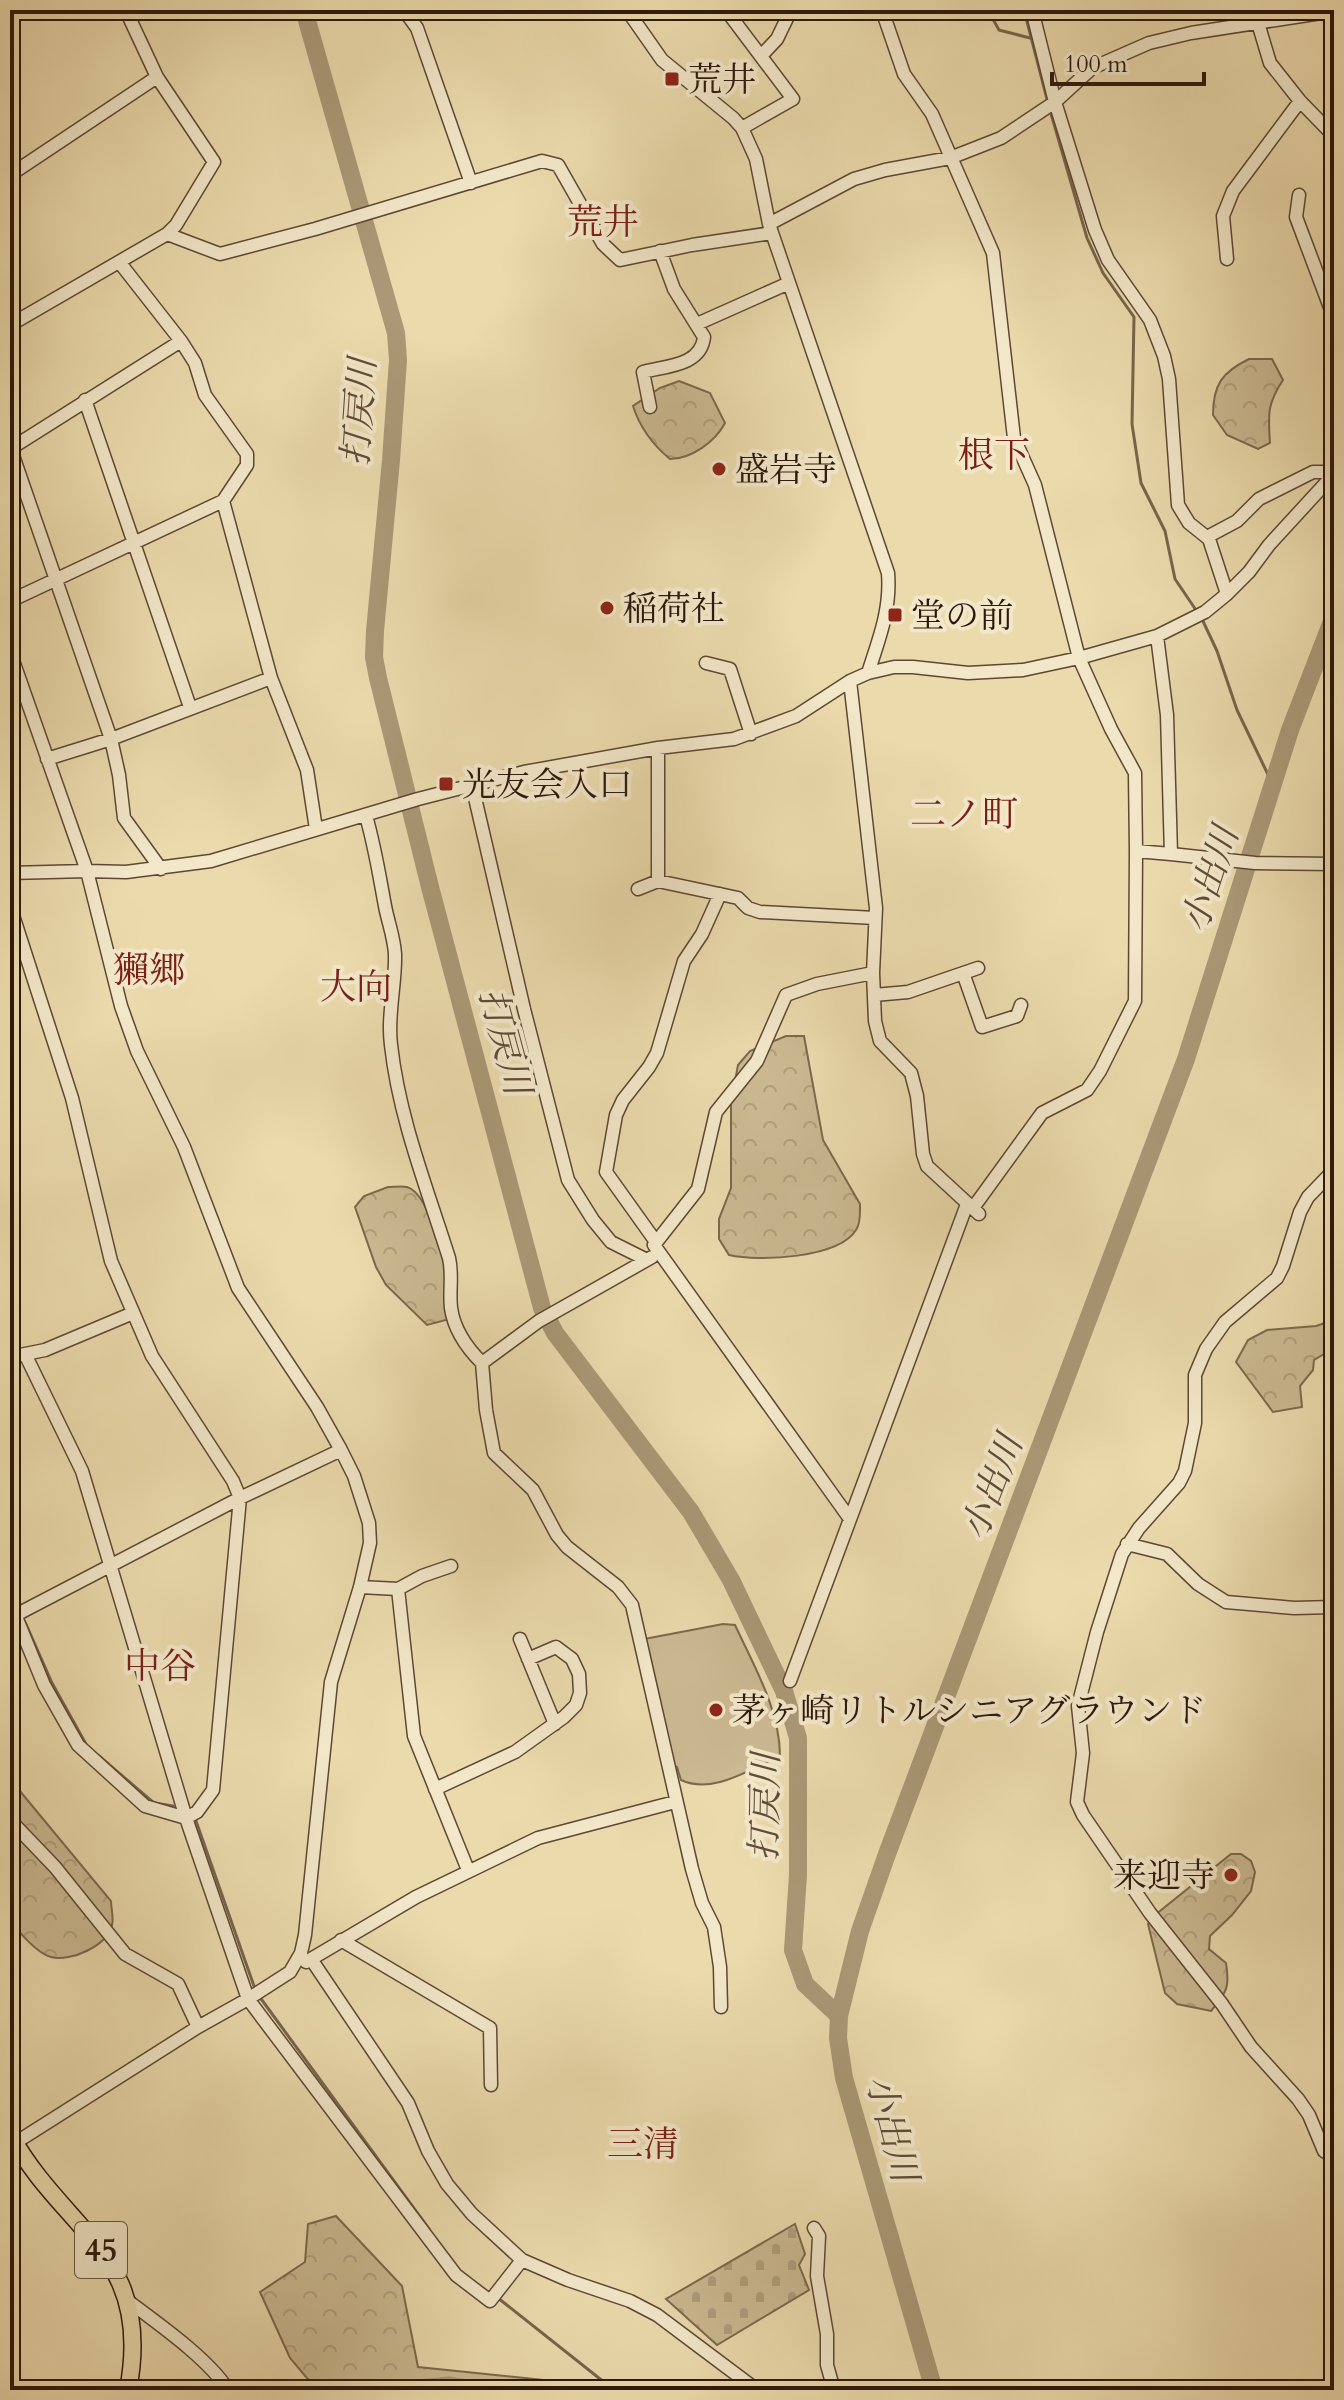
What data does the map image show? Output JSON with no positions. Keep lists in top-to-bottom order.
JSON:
{
  "streets": {
    "main road": ["45"]
  },
  "districts": [
    "荒井",
    "根下",
    "二ノ町",
    "獺郷",
    "大向",
    "中谷",
    "三清"
  ],
  "water": ["打戻川", "小出川"],
  "places": {
    "transit": ["荒井", "堂の前", "光友会入口"],
    "other": [
      "盛岩寺",
      "稲荷社",
      "茅ヶ崎リトルシニアグラウンド",
      "来迎寺"
    ]
  },
  "scale_bar": "100 m"
}
